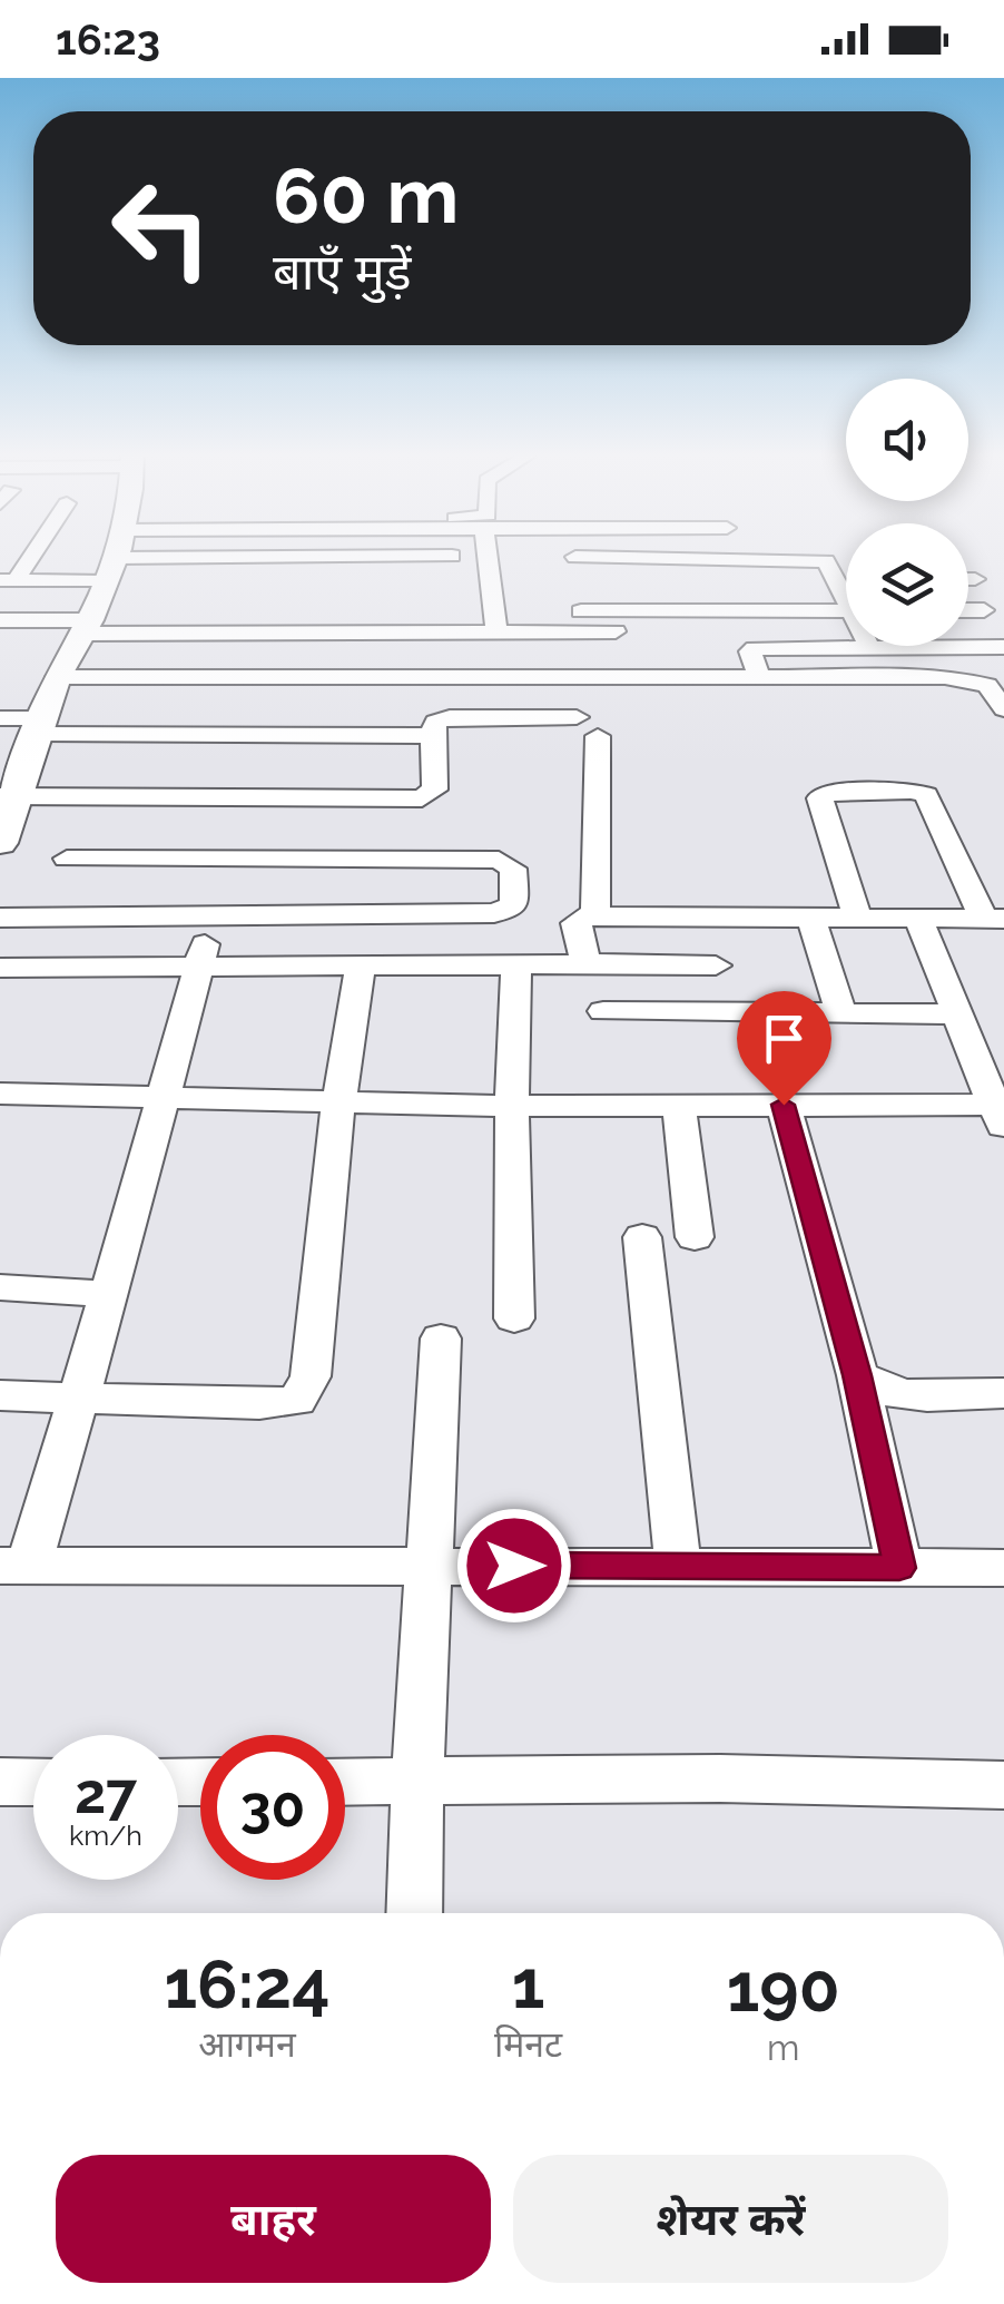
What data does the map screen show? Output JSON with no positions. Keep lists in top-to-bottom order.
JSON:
{
  "page": {
    "status": "16:23",
    "turn": ["60 m", "बाएँ मुड़ें"],
    "speed": "27 km/h",
    "limit": "30",
    "eta": [
      "16:24",
      "आगमन",
      "1",
      "मिनट",
      "190",
      "m"
    ],
    "buttons": ["बाहर", "शेयर करें"]
  }
}
